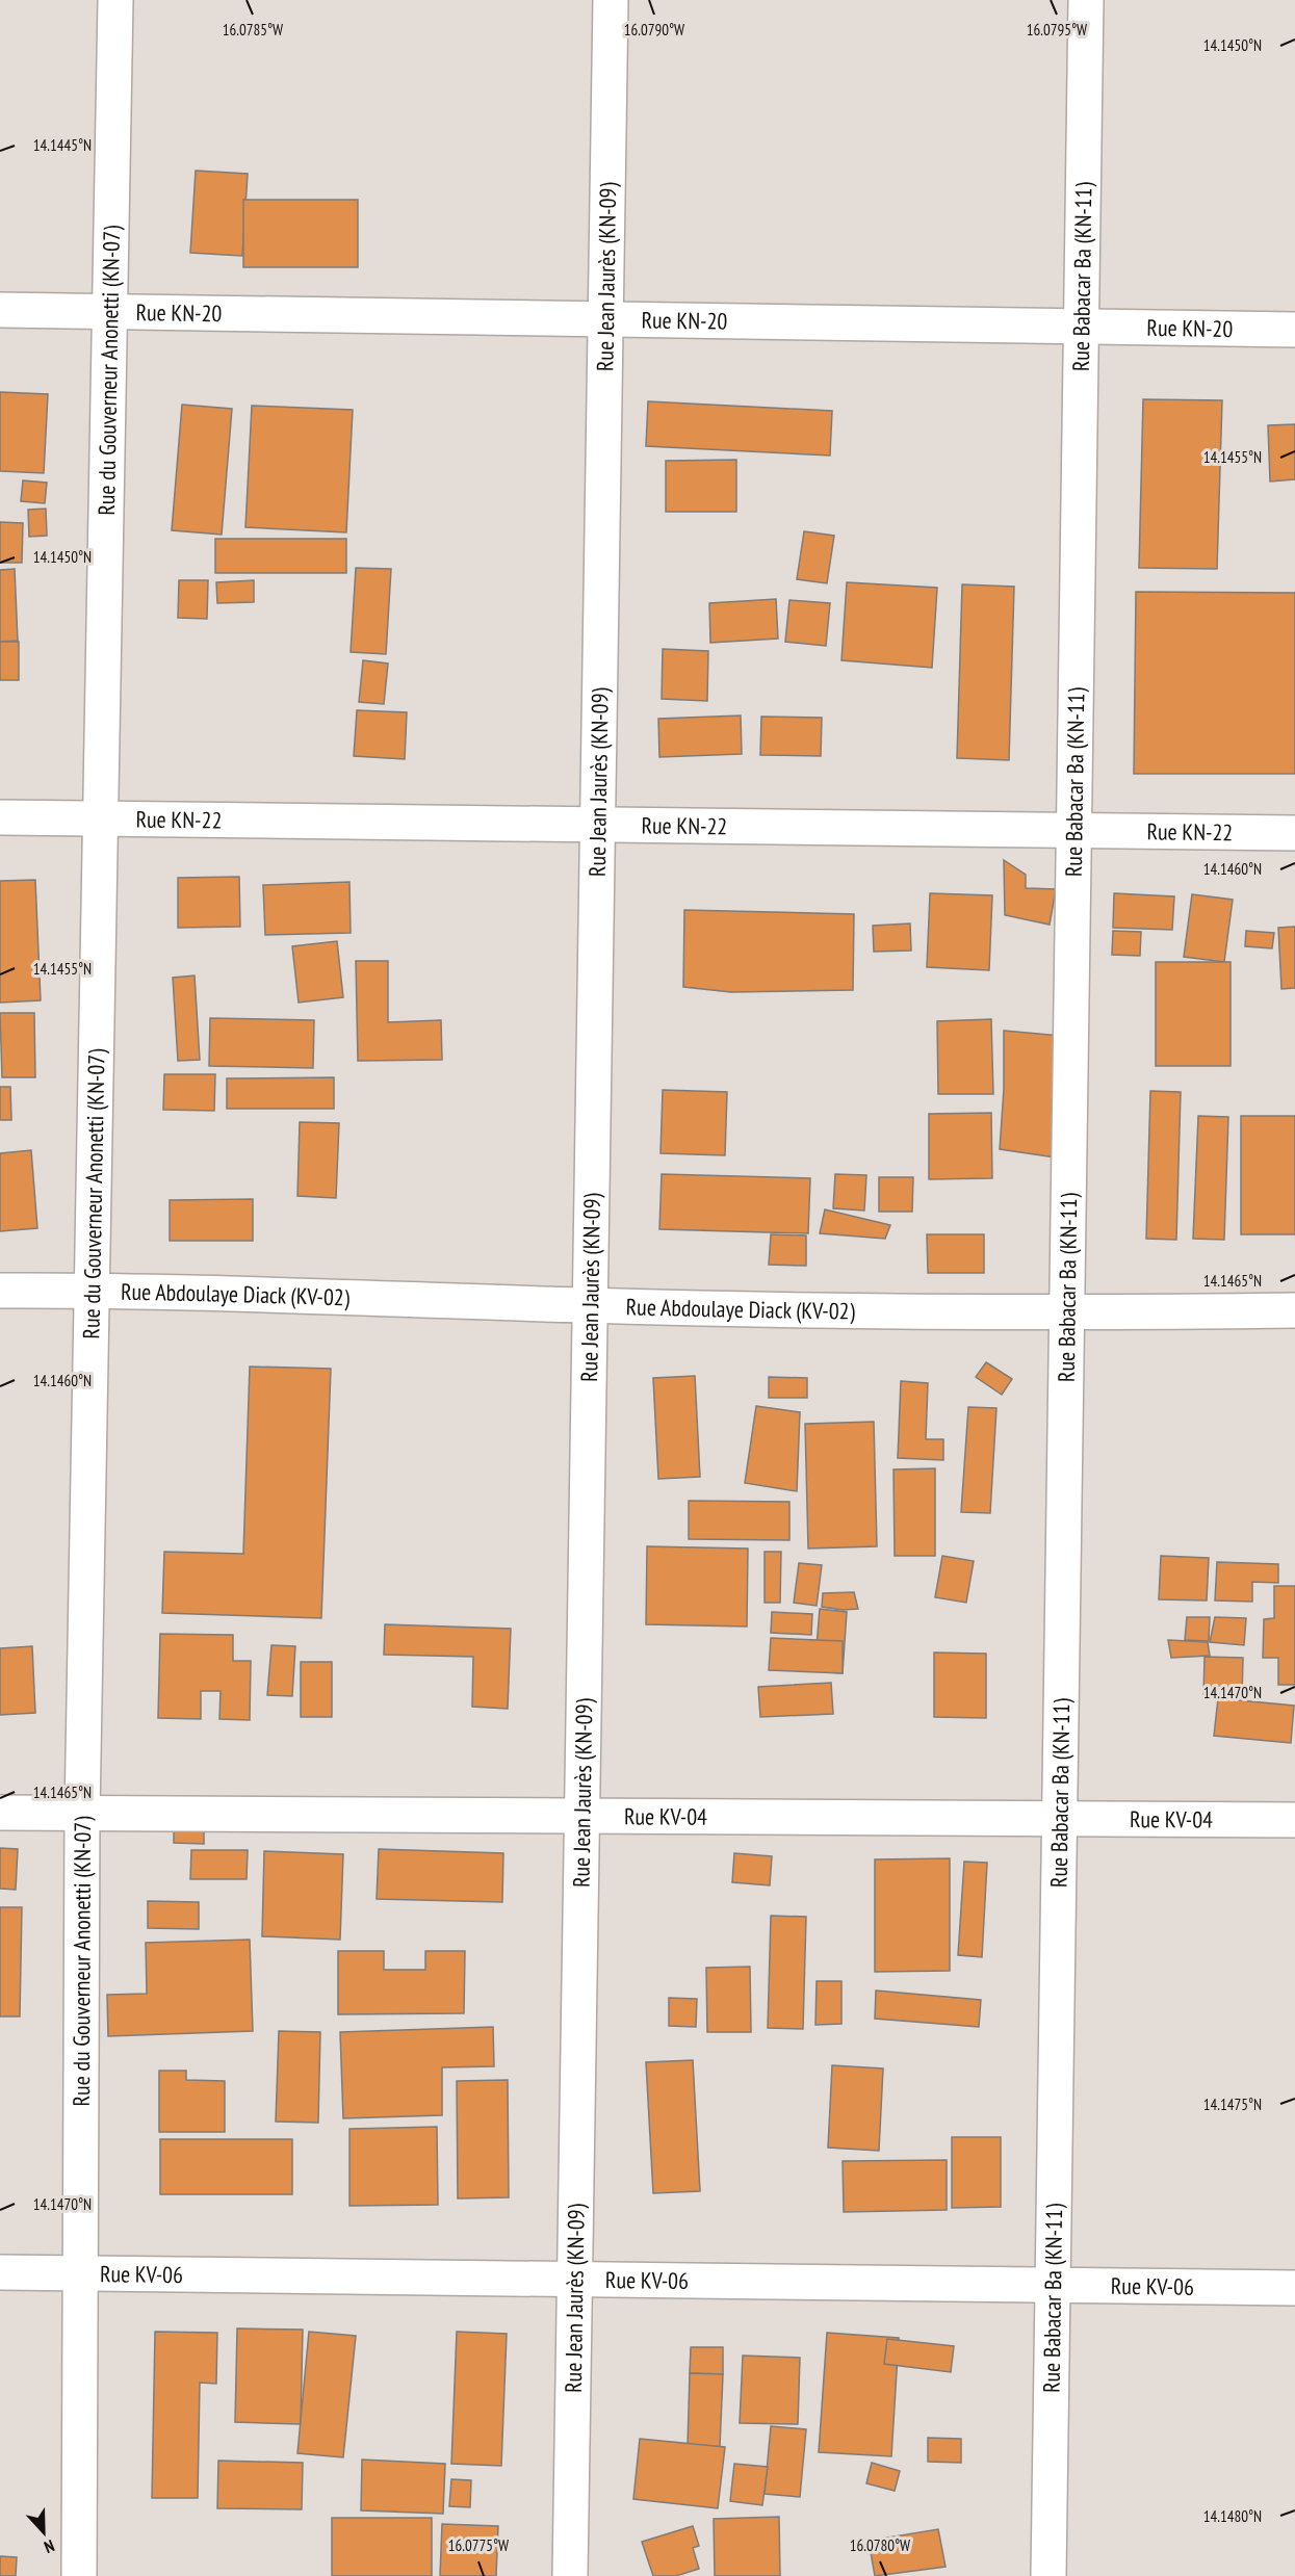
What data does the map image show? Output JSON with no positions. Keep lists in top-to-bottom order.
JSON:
{
  "streets": {
    "street": [
      "Rue Jean Jaurès (KN-09)",
      "Rue Babacar Ba (KN-11)",
      "Rue KN-20",
      "Rue du Gouverneur Anonetti (KN-07)",
      "Rue KN-22",
      "Rue Abdoulaye Diack (KV-02)",
      "Rue KV-04",
      "Rue KV-06"
    ]
  },
  "crossings": [
    ["Rue Jean Jaurès (KN-09)", "Rue KN-20"],
    ["Rue Jean Jaurès (KN-09)", "Rue KN-22"],
    ["Rue Jean Jaurès (KN-09)", "Rue Abdoulaye Diack (KV-02)"],
    ["Rue Jean Jaurès (KN-09)", "Rue KV-04"],
    ["Rue Jean Jaurès (KN-09)", "Rue KV-06"],
    ["Rue Babacar Ba (KN-11)", "Rue KN-20"],
    ["Rue Babacar Ba (KN-11)", "Rue KN-22"],
    ["Rue Babacar Ba (KN-11)", "Rue Abdoulaye Diack (KV-02)"],
    ["Rue Babacar Ba (KN-11)", "Rue KV-04"],
    ["Rue Babacar Ba (KN-11)", "Rue KV-06"],
    ["Rue KN-20", "Rue du Gouverneur Anonetti (KN-07)"],
    ["Rue du Gouverneur Anonetti (KN-07)", "Rue KN-22"],
    ["Rue du Gouverneur Anonetti (KN-07)", "Rue Abdoulaye Diack (KV-02)"],
    ["Rue du Gouverneur Anonetti (KN-07)", "Rue KV-04"],
    ["Rue du Gouverneur Anonetti (KN-07)", "Rue KV-06"]
  ],
  "north": "bottom",
  "coordinates": [
    "16.0785°W",
    "16.0790°W",
    "16.0795°W",
    "14.1450°N",
    "14.1445°N",
    "14.1455°N",
    "14.1460°N",
    "14.1465°N",
    "14.1470°N",
    "14.1475°N",
    "14.1480°N",
    "16.0775°W",
    "16.0780°W"
  ]
}
